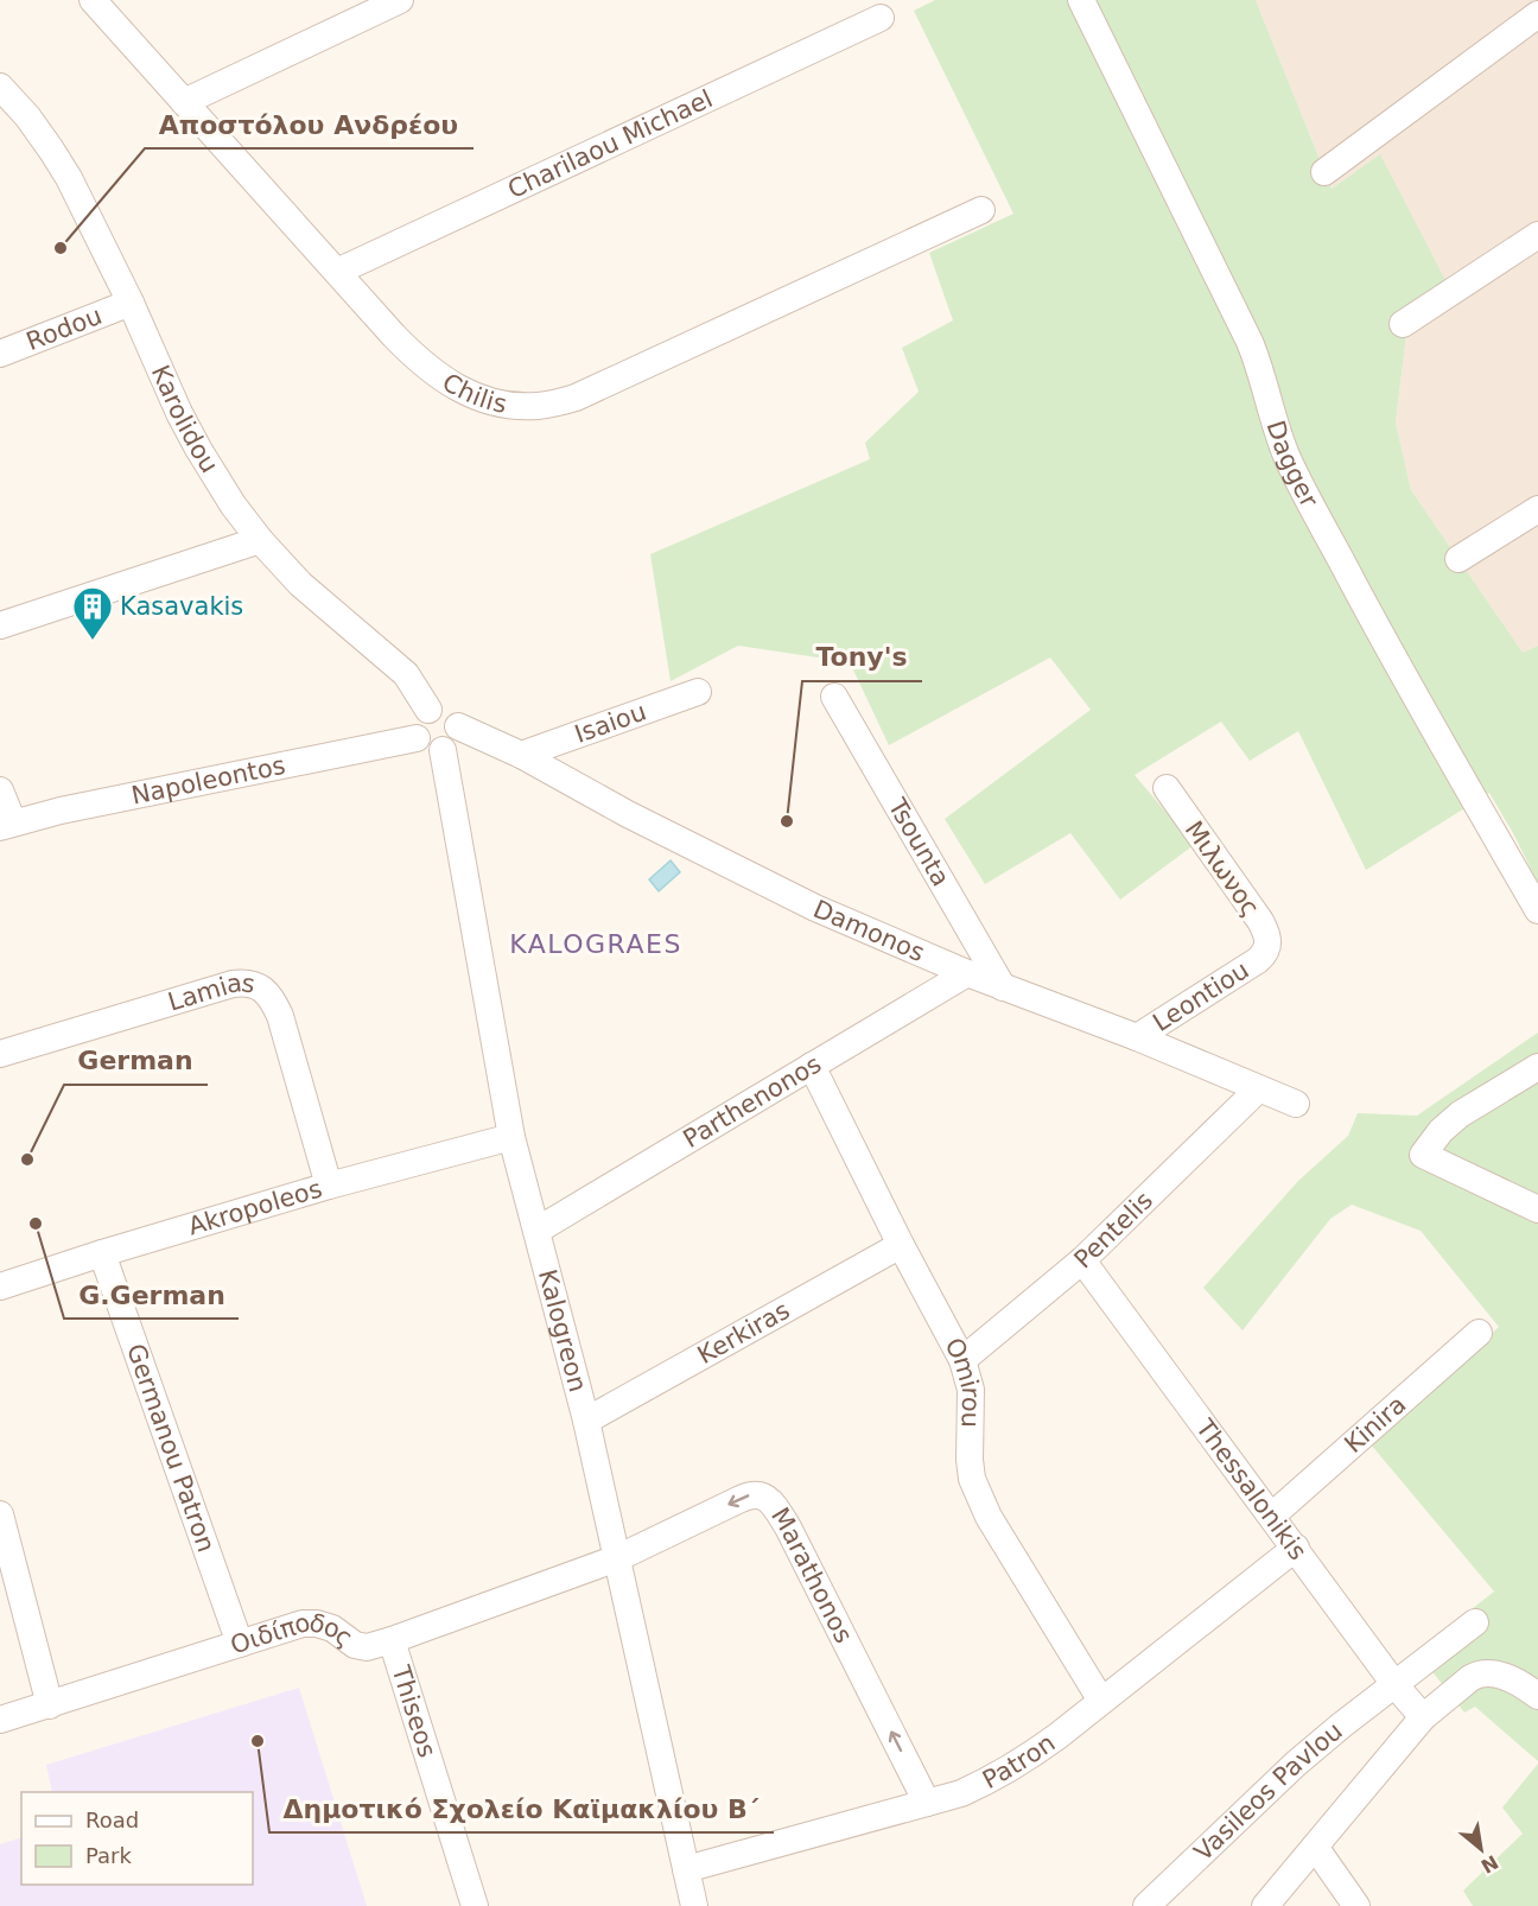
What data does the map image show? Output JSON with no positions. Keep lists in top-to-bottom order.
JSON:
{
  "streets": {
    "street": [
      "Charilaou Michael",
      "Rodou",
      "Chilis",
      "Karolidou",
      "Dagger",
      "Isaiou",
      "Napoleontos",
      "Tsounta",
      "Μιλωνος",
      "Damonos",
      "Leontiou",
      "Lamias",
      "Parthenonos",
      "Akropoleos",
      "Pentelis",
      "Kalogreon",
      "Kerkiras",
      "Omirou",
      "Kinira",
      "Germanou Patron",
      "Thessalonikis",
      "Marathonos",
      "Οιδίποδος",
      "Thiseos",
      "Patron",
      "Vasileos Pavlou"
    ]
  },
  "crossings": [
    ["Charilaou Michael", "Chilis"],
    ["Rodou", "Karolidou"],
    ["Karolidou", "Napoleontos"],
    ["Karolidou", "Damonos"],
    ["Karolidou", "Kalogreon"],
    ["Isaiou", "Damonos"],
    ["Napoleontos", "Damonos"],
    ["Napoleontos", "Kalogreon"],
    ["Tsounta", "Damonos"],
    ["Μιλωνος", "Leontiou"],
    ["Damonos", "Leontiou"],
    ["Damonos", "Parthenonos"],
    ["Damonos", "Pentelis"],
    ["Damonos", "Kalogreon"],
    ["Lamias", "Akropoleos"],
    ["Parthenonos", "Kalogreon"],
    ["Parthenonos", "Omirou"],
    ["Akropoleos", "Kalogreon"],
    ["Akropoleos", "Germanou Patron"],
    ["Pentelis", "Omirou"],
    ["Pentelis", "Thessalonikis"],
    ["Kalogreon", "Kerkiras"],
    ["Kalogreon", "Marathonos"],
    ["Kalogreon", "Οιδίποδος"],
    ["Kalogreon", "Patron"],
    ["Kerkiras", "Omirou"],
    ["Omirou", "Patron"],
    ["Kinira", "Thessalonikis"],
    ["Germanou Patron", "Οιδίποδος"],
    ["Thessalonikis", "Patron"],
    ["Thessalonikis", "Vasileos Pavlou"],
    ["Marathonos", "Οιδίποδος"],
    ["Marathonos", "Patron"],
    ["Οιδίποδος", "Thiseos"]
  ],
  "districts": ["KALOGRAES"],
  "places": {
    "other": [
      "Αποστόλου Ανδρέου",
      "Tony's",
      "German",
      "G.German",
      "Δημοτικό Σχολείο Καϊμακλίου Β΄"
    ],
    "building": ["Kasavakis"]
  },
  "legend": ["Road", "Park"],
  "north": "bottom right"
}
